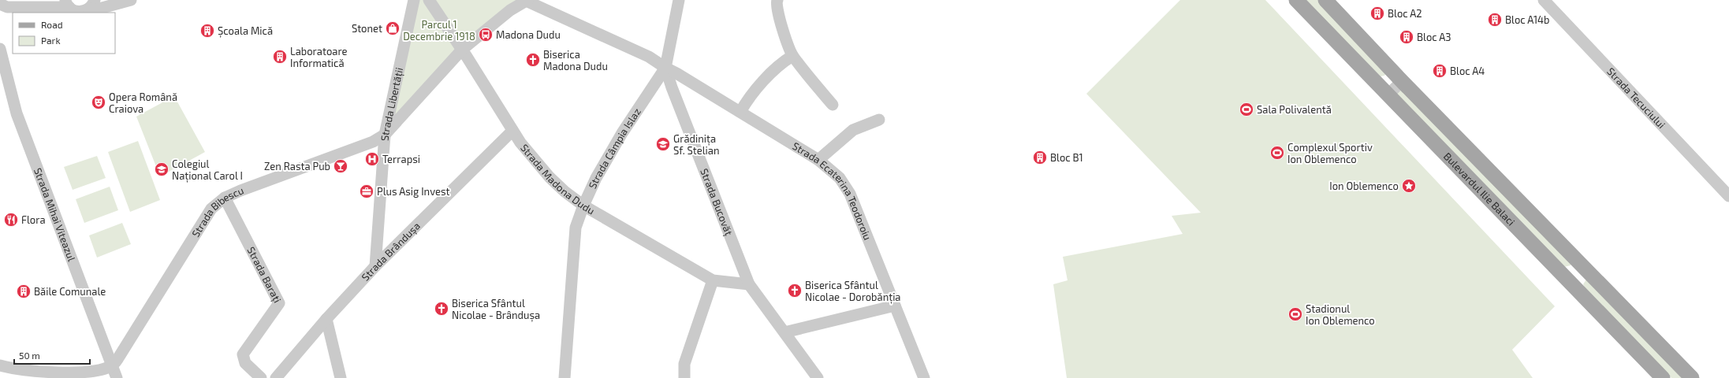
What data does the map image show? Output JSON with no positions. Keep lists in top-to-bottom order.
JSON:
{
  "streets": {
    "main road": ["Bulevardul Ilie Balaci"],
    "street": [
      "Strada Tecuciului",
      "Strada Libertății",
      "Strada Câmpia Islaz",
      "Strada Madona Dudu",
      "Strada Ecaterina Teodoroiu",
      "Strada Bucovăț",
      "Strada Bibescu",
      "Strada Mihai Viteazul",
      "Strada Brândușa",
      "Strada Barați"
    ]
  },
  "crossings": [
    ["Strada Libertății", "Strada Bibescu"],
    ["Strada Libertății", "Strada Brândușa"],
    ["Strada Câmpia Islaz", "Strada Madona Dudu"],
    ["Strada Câmpia Islaz", "Strada Ecaterina Teodoroiu"],
    ["Strada Câmpia Islaz", "Strada Bucovăț"],
    ["Strada Madona Dudu", "Strada Bucovăț"],
    ["Strada Madona Dudu", "Strada Bibescu"],
    ["Strada Madona Dudu", "Strada Brândușa"],
    ["Strada Ecaterina Teodoroiu", "Strada Bucovăț"],
    ["Strada Bibescu", "Strada Mihai Viteazul"],
    ["Strada Bibescu", "Strada Barați"]
  ],
  "parks": ["Parcul 1 Decembrie 1918"],
  "places": {
    "building": [
      "Bloc A2",
      "Bloc A14b",
      "Școala Mică",
      "Bloc A3",
      "Laboratoare Informatică",
      "Bloc A4",
      "Bloc B1",
      "Băile Comunale"
    ],
    "shop": ["Stonet"],
    "bus stop": ["Madona Dudu"],
    "church": ["Biserica Madona Dudu", "Biserica Sfântul Nicolae - Dorobănția", "Biserica Sfântul Nicolae - Brândușa"],
    "theatre": ["Opera Română Craiova"],
    "sports": ["Sala Polivalentă", "Complexul Sportiv Ion Oblemenco", "Stadionul Ion Oblemenco"],
    "school or university": ["Grădinița Sf. Stelian", "Colegiul Național Carol I"],
    "hospital": ["Terrapsi"],
    "bar": ["Zen Rasta Pub"],
    "place": ["Ion Oblemenco"],
    "office": ["Plus Asig Invest"],
    "restaurant": ["Flora"]
  },
  "legend": ["Road", "Park"],
  "scale_bar": "50 m"
}
